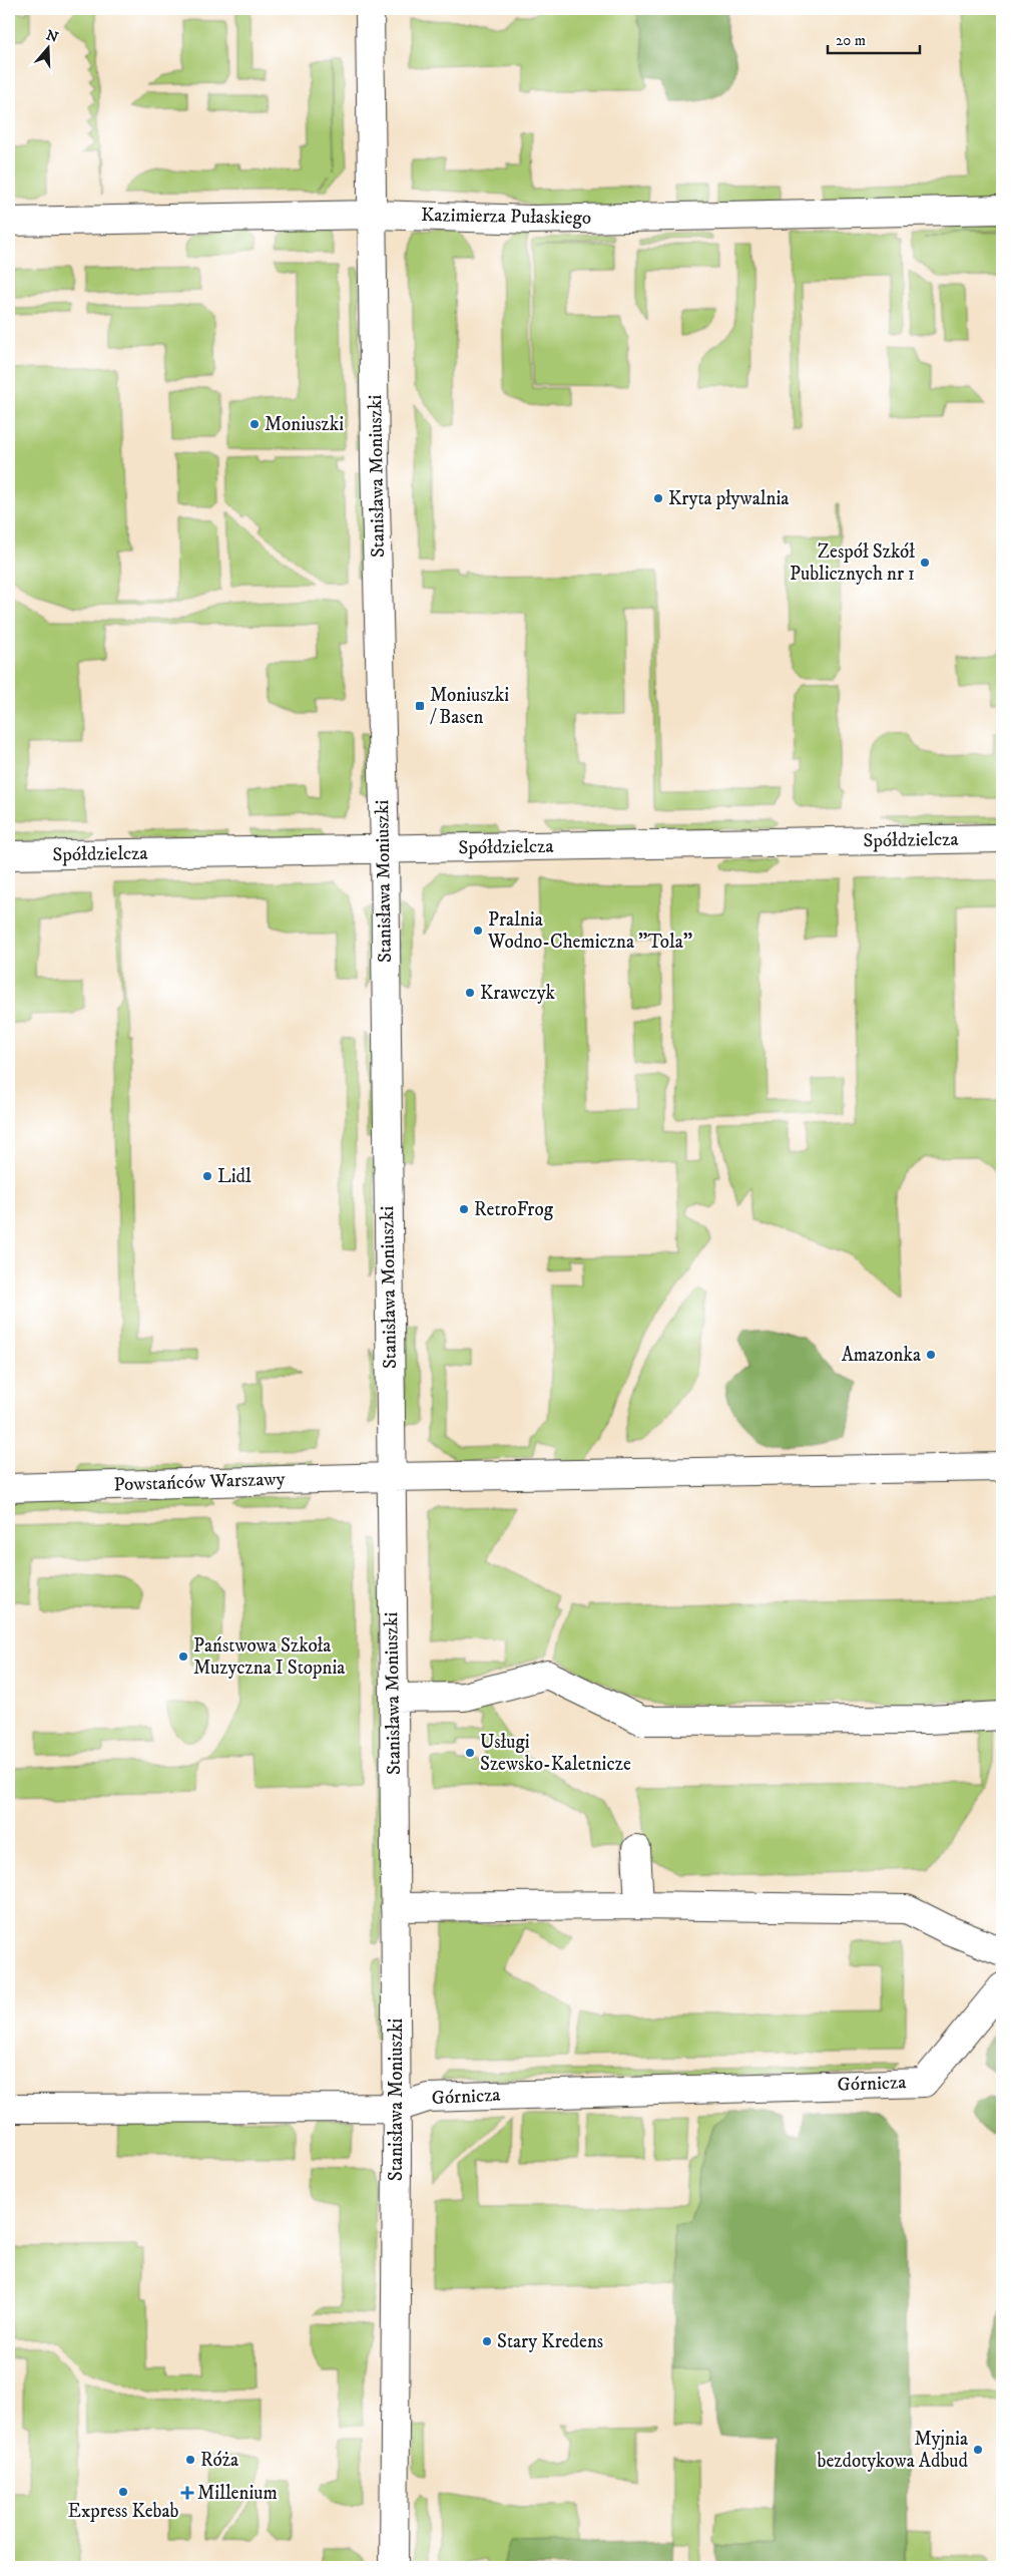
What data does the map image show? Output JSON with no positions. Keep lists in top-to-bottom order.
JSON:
{
  "streets": {
    "street": [
      "Kazimierza Pułaskiego",
      "Stanisława Moniuszki",
      "Spółdzielcza",
      "Powstańców Warszawy",
      "Górnicza"
    ]
  },
  "crossings": [
    ["Kazimierza Pułaskiego", "Stanisława Moniuszki"],
    ["Stanisława Moniuszki", "Spółdzielcza"],
    ["Stanisława Moniuszki", "Powstańców Warszawy"],
    ["Stanisława Moniuszki", "Górnicza"]
  ],
  "places": {
    "other": [
      "Moniuszki",
      "Kryta pływalnia",
      "Zespół Szkół Publicznych nr 1",
      "Pralnia Wodno-Chemiczna \"Tola\"",
      "Krawczyk",
      "Lidl",
      "RetroFrog",
      "Amazonka",
      "Państwowa Szkoła Muzyczna I Stopnia",
      "Usługi Szewsko-Kaletnicze",
      "Stary Kredens",
      "Myjnia bezdotykowa Adbud",
      "Róża",
      "Express Kebab"
    ],
    "transit": ["Moniuszki / Basen"],
    "health": ["Millenium"]
  },
  "scale_bar": "20 m",
  "north": "top"
}
